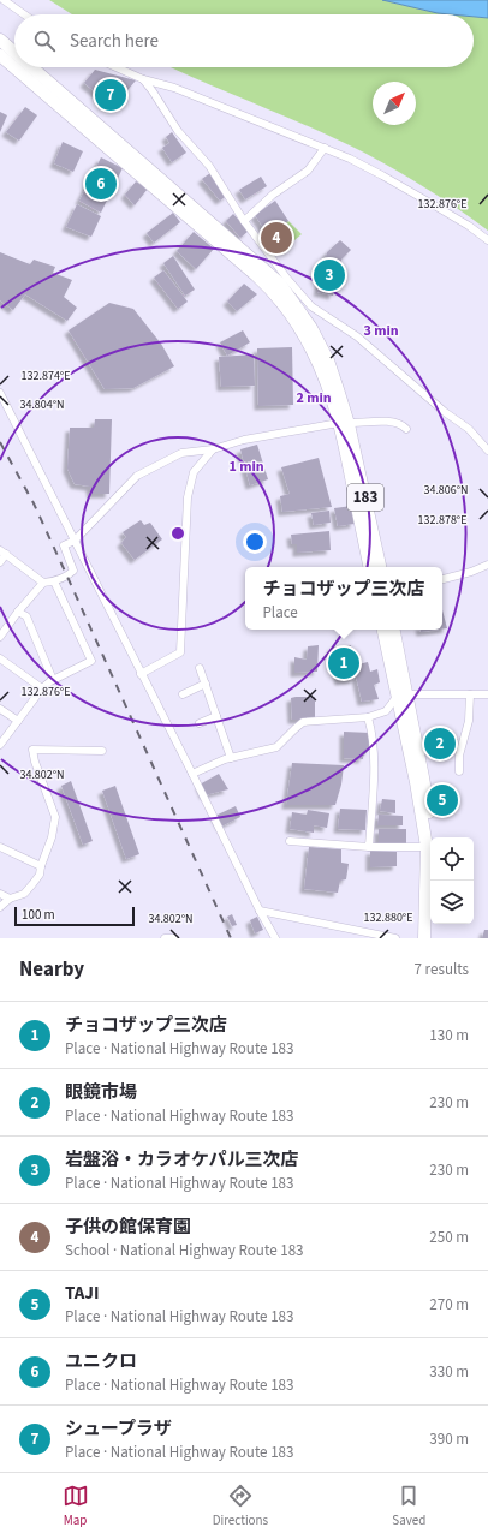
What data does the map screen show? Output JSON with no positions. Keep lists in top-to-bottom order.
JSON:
{
  "streets": {
    "highway": ["183"]
  },
  "scale_bar": "100 m",
  "north": "top right",
  "page": {
    "search": "Search here",
    "pins": [
      "7",
      "6",
      "4",
      "3",
      "1",
      "2",
      "5"
    ],
    "popup": ["チョコザップ三次店", "Place"],
    "scale": "100 m",
    "heading": ["Nearby", "7 results"],
    "list": [
      {
        "mark": "1",
        "name": "チョコザップ三次店",
        "note": "Place · National Highway Route 183",
        "value": "130 m"
      },
      {
        "mark": "2",
        "name": "眼鏡市場",
        "note": "Place · National Highway Route 183",
        "value": "230 m"
      },
      {
        "mark": "3",
        "name": "岩盤浴・カラオケパル三次店",
        "note": "Place · National Highway Route 183",
        "value": "230 m"
      },
      {
        "mark": "4",
        "name": "子供の館保育園",
        "note": "School · National Highway Route 183",
        "value": "250 m"
      },
      {
        "mark": "5",
        "name": "TAJI",
        "note": "Place · National Highway Route 183",
        "value": "270 m"
      },
      {
        "mark": "6",
        "name": "ユニクロ",
        "note": "Place · National Highway Route 183",
        "value": "330 m"
      },
      {
        "mark": "7",
        "name": "シュープラザ",
        "note": "Place · National Highway Route 183",
        "value": "390 m"
      }
    ],
    "nav": ["Map", "Directions", "Saved"]
  },
  "coordinates": [
    "132.876°E",
    "132.874°E",
    "34.804°N",
    "34.806°N",
    "132.878°E",
    "34.802°N",
    "132.880°E"
  ],
  "rings": ["3 min", "2 min", "1 min"]
}
